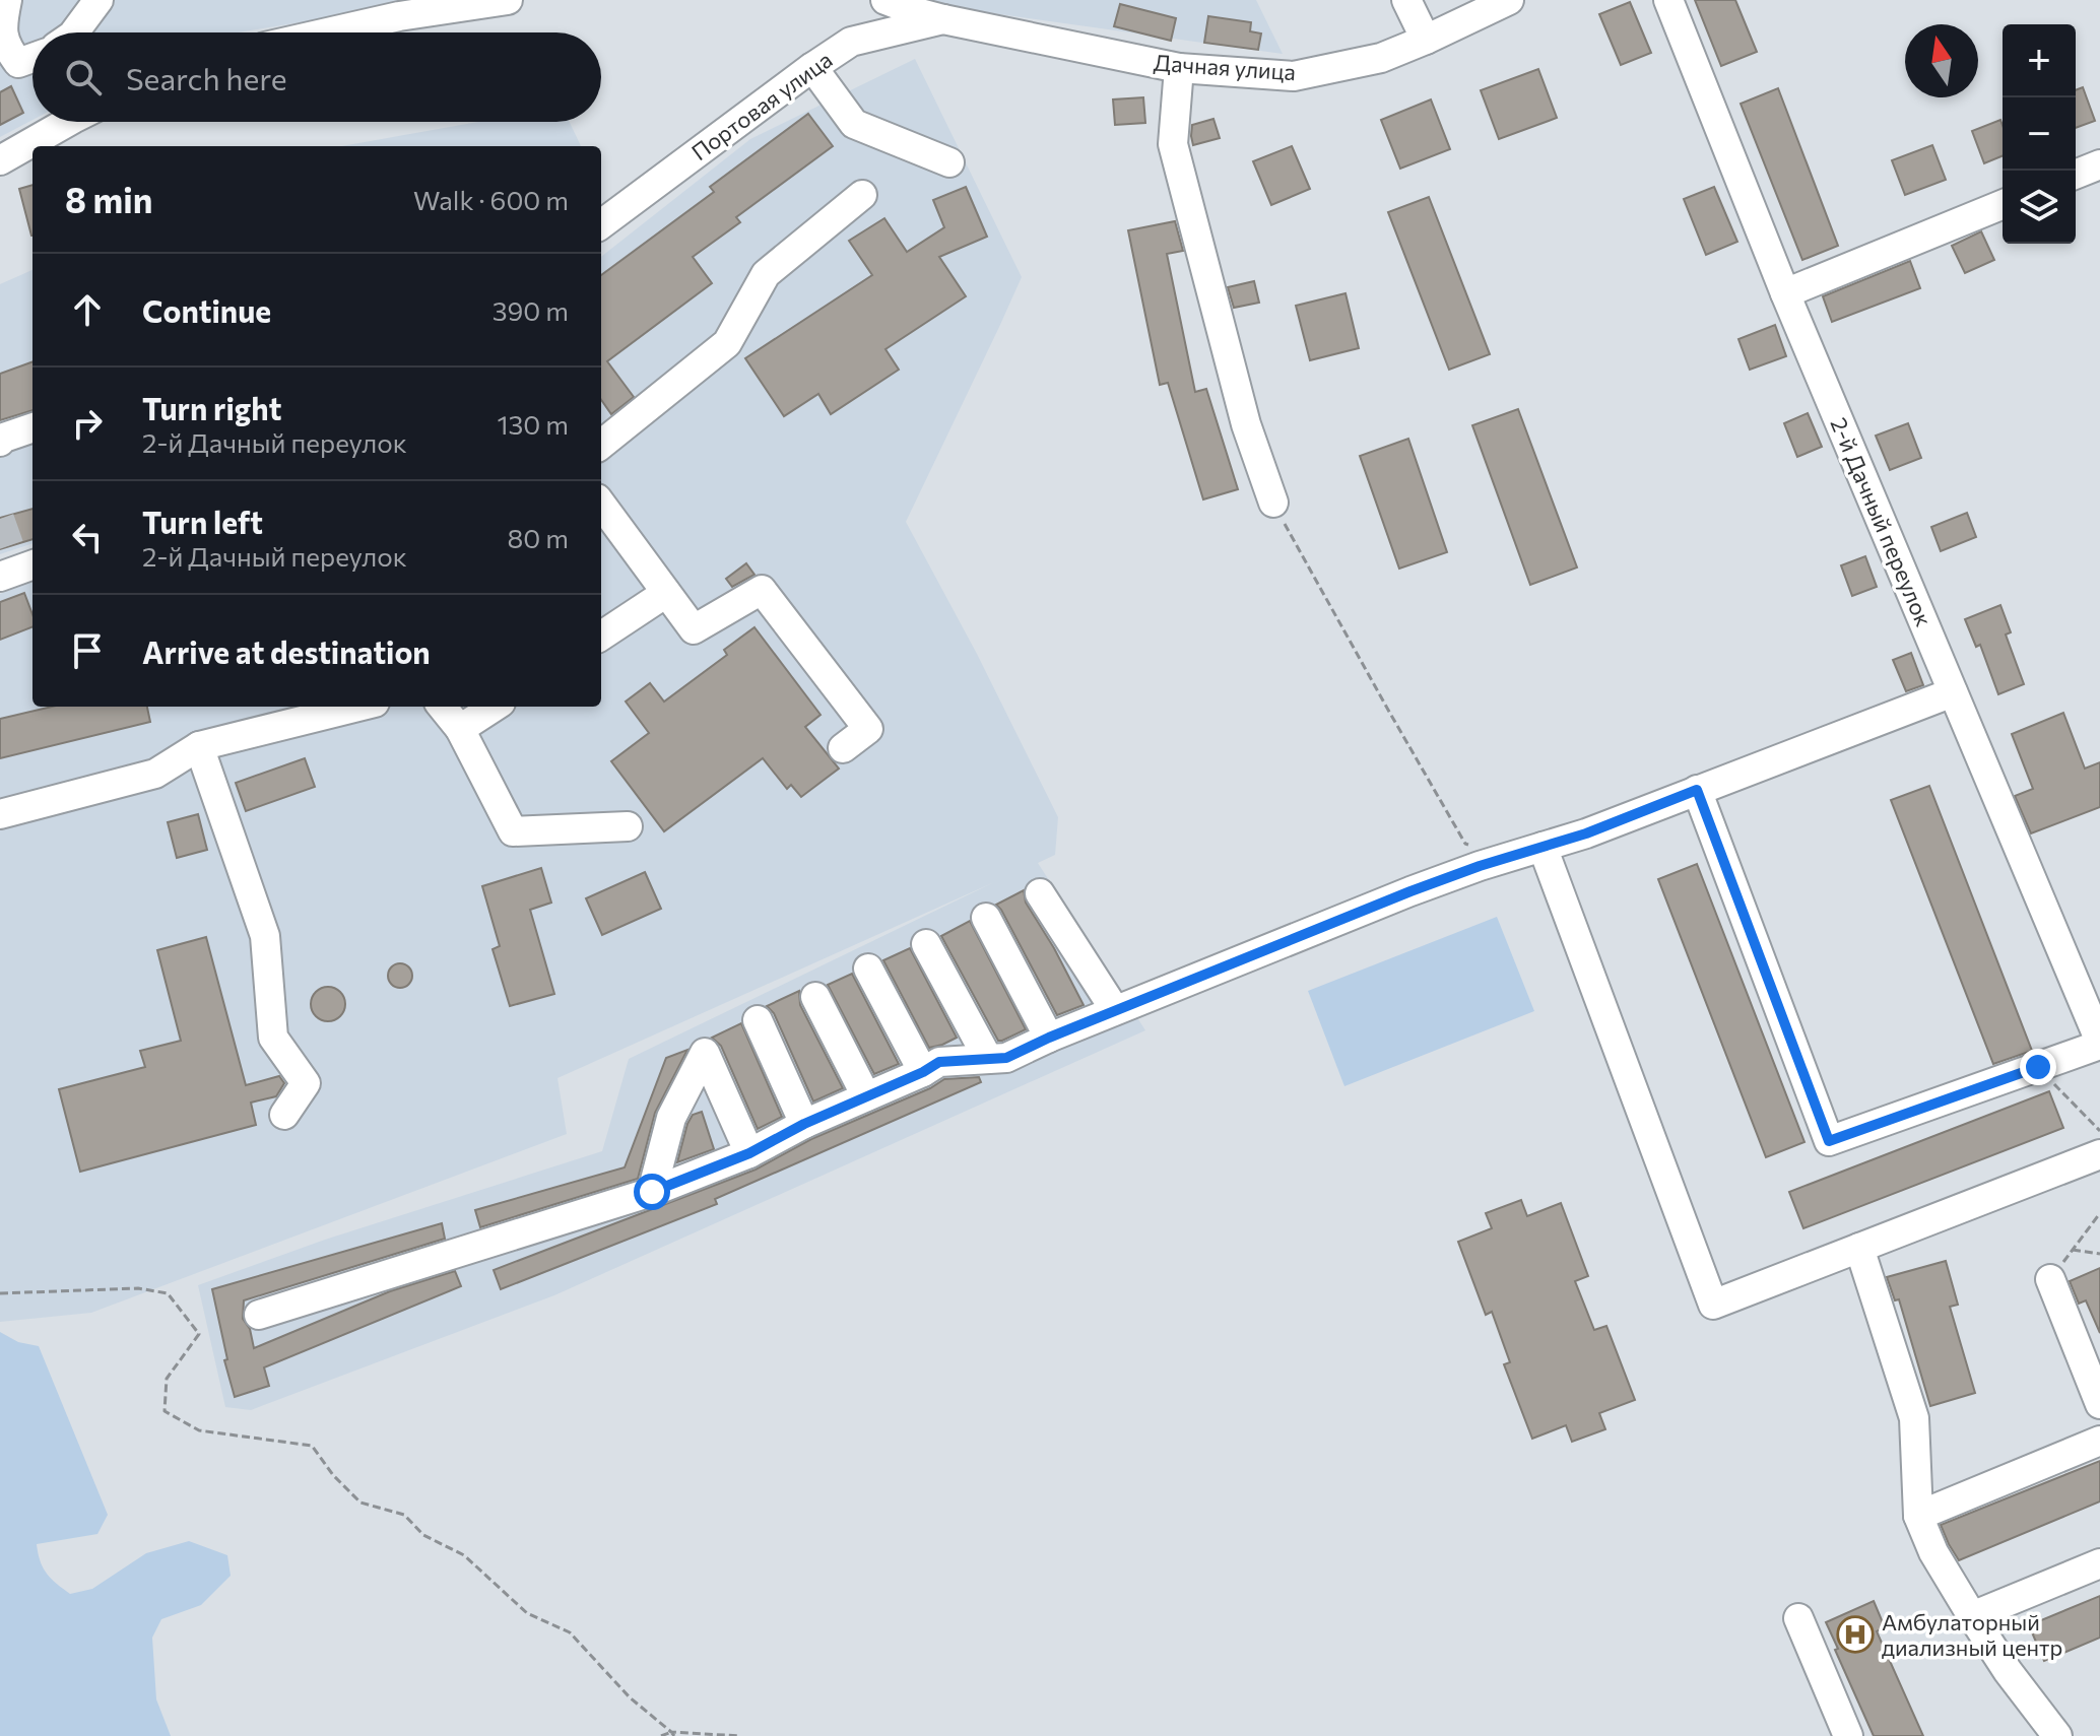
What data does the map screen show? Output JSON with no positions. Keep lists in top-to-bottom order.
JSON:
{
  "streets": {
    "street": ["Дачная улица", "Портовая улица", "2-й Дачный переулок"]
  },
  "crossings": [
    ["Дачная улица", "Портовая улица"]
  ],
  "places": {
    "hospital": ["Амбулаторный диализный центр"]
  },
  "north": "top",
  "page": {
    "map_buttons": ["+", "−"],
    "search": "Search here",
    "heading": ["8 min", "Walk · 600 m"],
    "list": [
      ["Continue", "390 m"],
      ["Turn right", "2-й Дачный переулок", "130 m"],
      ["Turn left", "2-й Дачный переулок", "80 m"],
      "Arrive at destination"
    ]
  }
}
